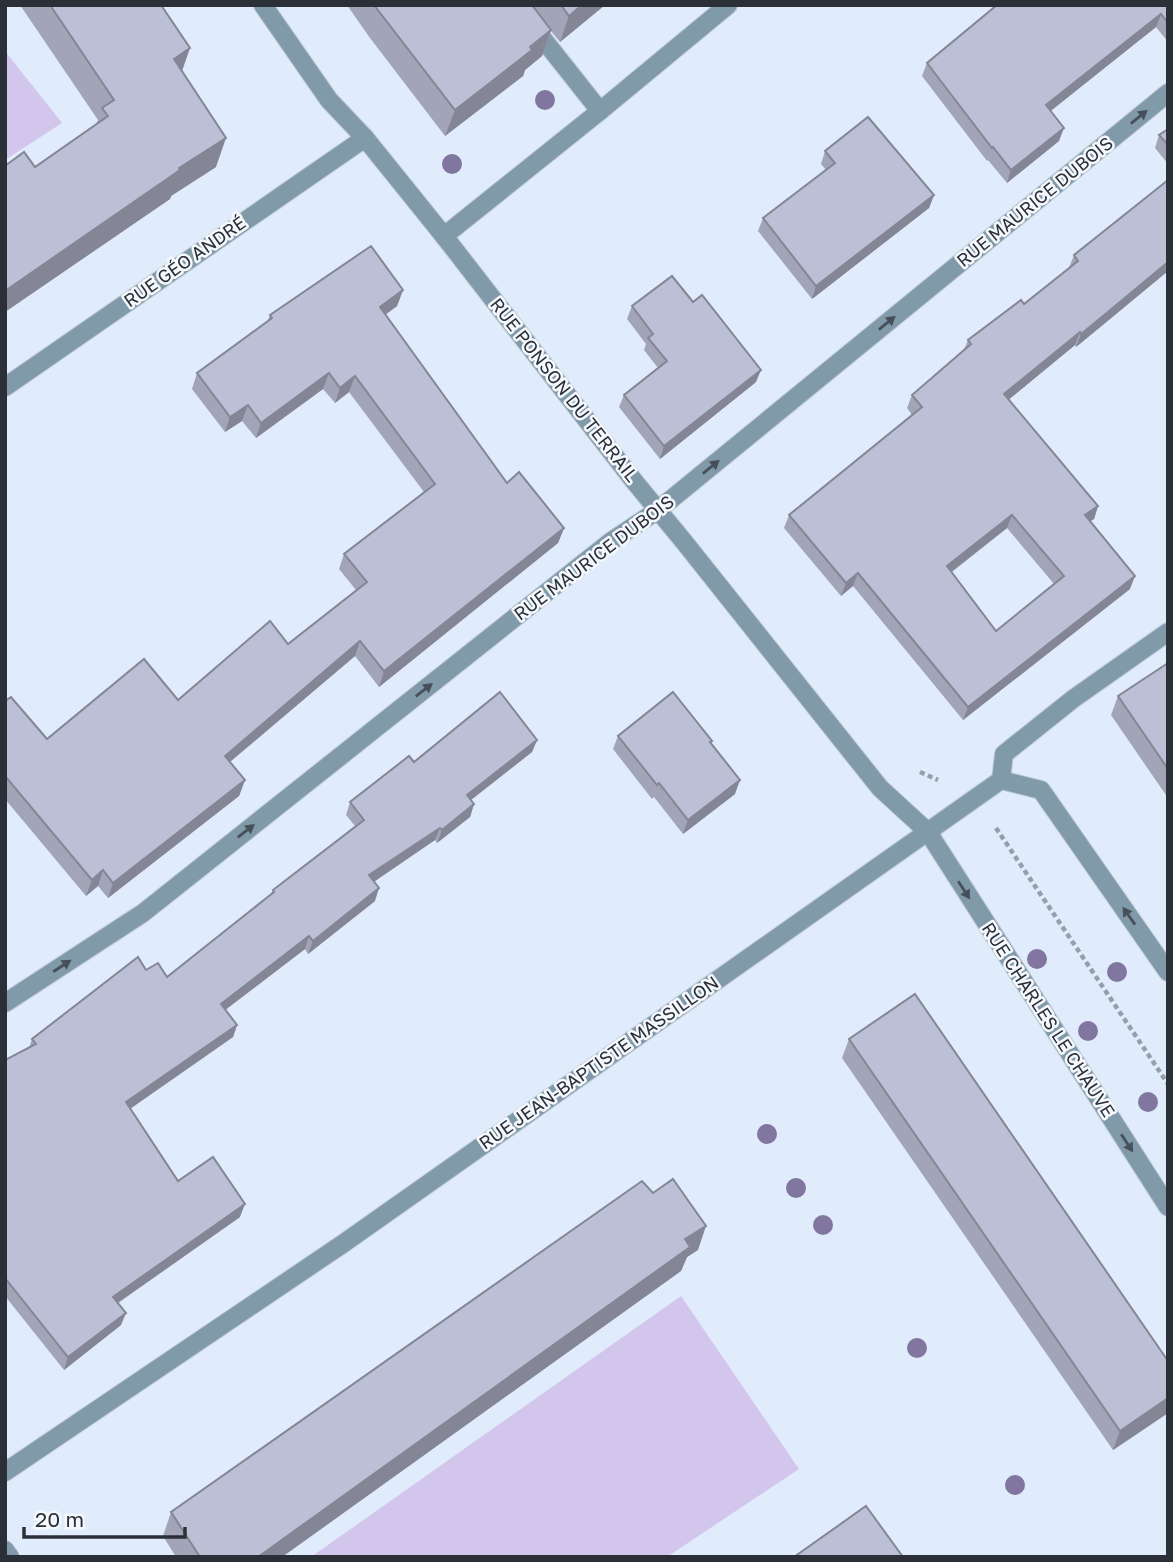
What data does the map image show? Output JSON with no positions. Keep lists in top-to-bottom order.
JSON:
{
  "streets": {
    "street": [
      "RUE MAURICE DUBOIS",
      "RUE GÉO ANDRÉ",
      "RUE PONSON DU TERRAIL",
      "RUE CHARLES LE CHAUVE",
      "RUE JEAN-BAPTISTE MASSILLON"
    ]
  },
  "crossings": [
    ["RUE MAURICE DUBOIS", "RUE PONSON DU TERRAIL"],
    ["RUE GÉO ANDRÉ", "RUE PONSON DU TERRAIL"],
    ["RUE PONSON DU TERRAIL", "RUE CHARLES LE CHAUVE"],
    ["RUE PONSON DU TERRAIL", "RUE JEAN-BAPTISTE MASSILLON"],
    ["RUE CHARLES LE CHAUVE", "RUE JEAN-BAPTISTE MASSILLON"]
  ],
  "one_way": ["RUE MAURICE DUBOIS"],
  "scale_bar": "20 m"
}
